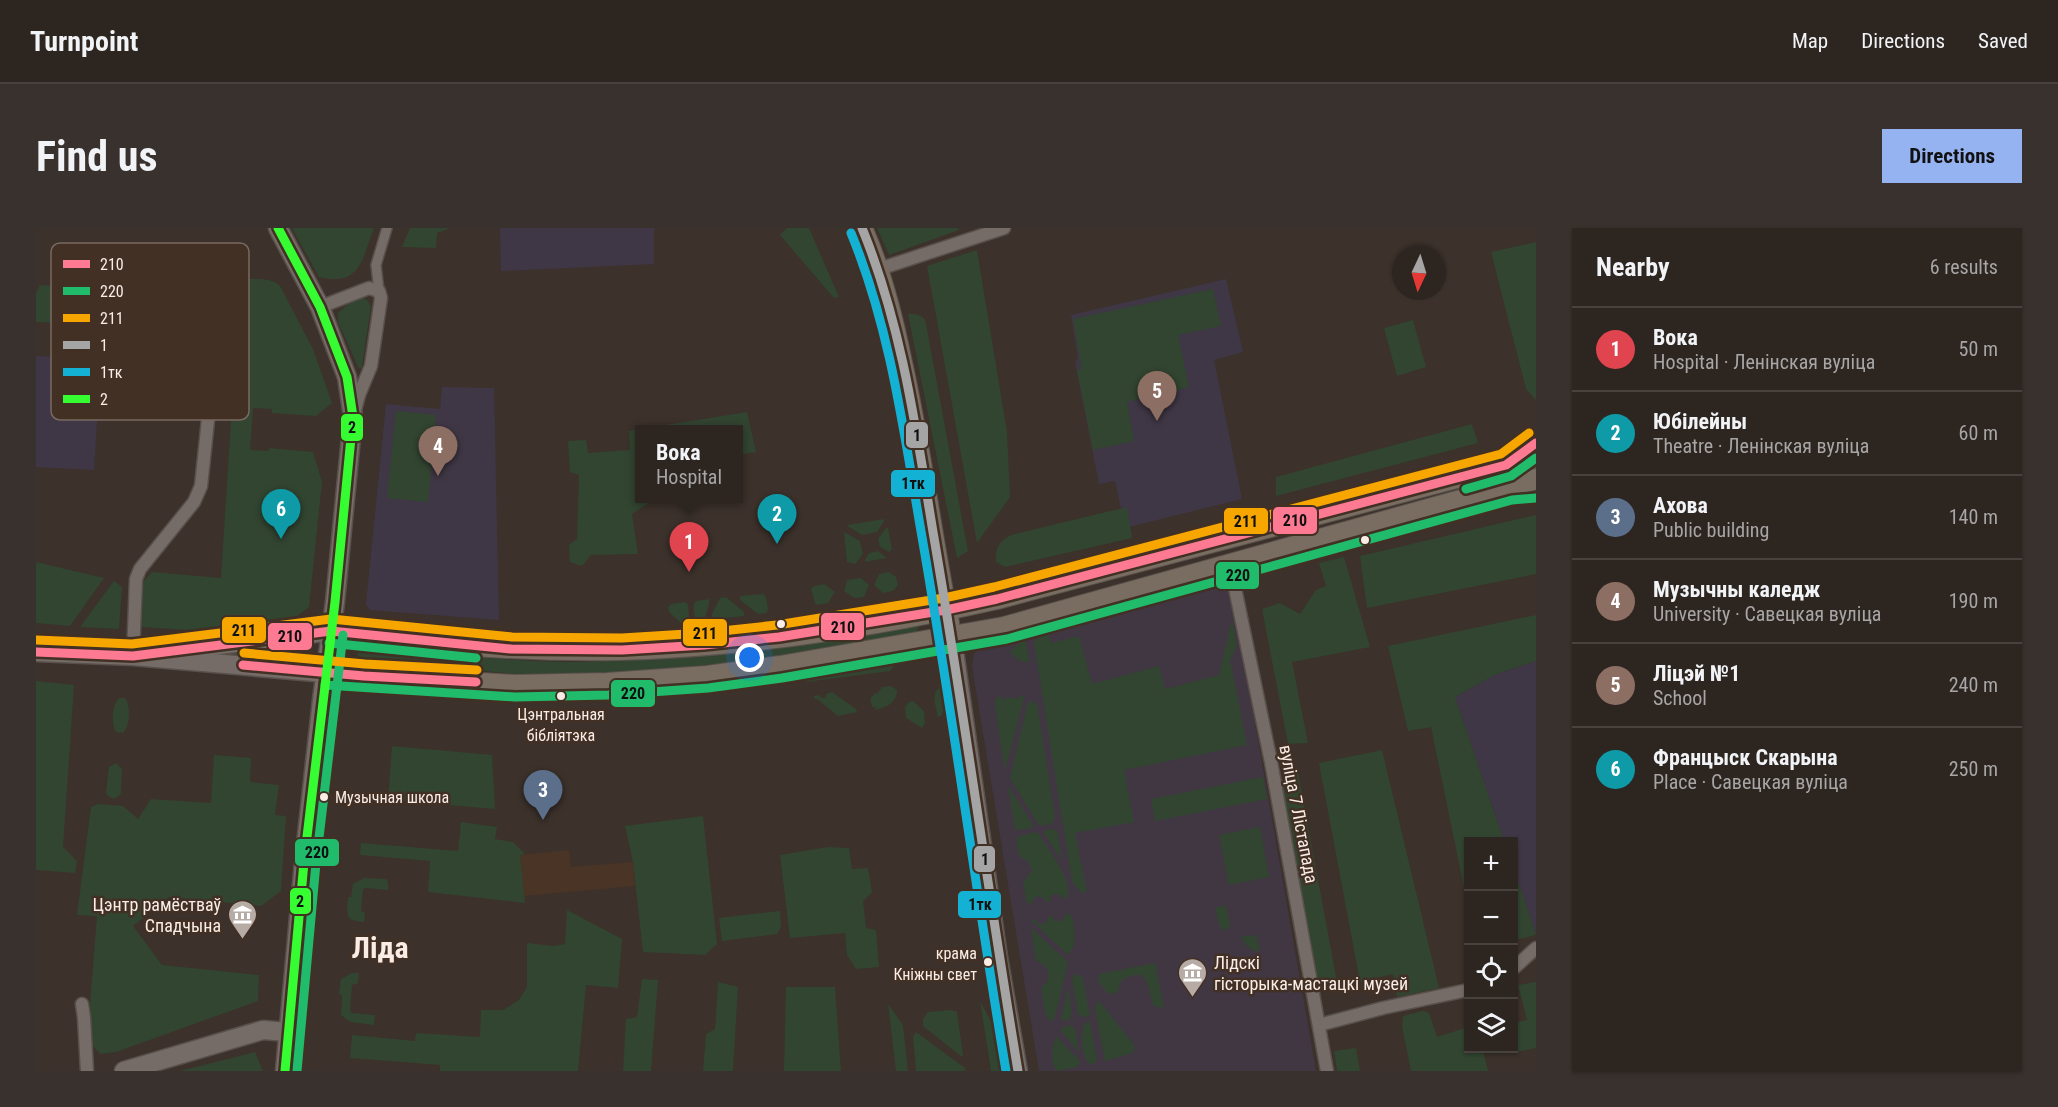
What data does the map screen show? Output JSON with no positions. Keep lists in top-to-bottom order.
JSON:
{
  "streets": {
    "street": ["вуліца 7 Лістапада"]
  },
  "districts": ["Ліда"],
  "places": {
    "other": ["Цэнтральная бібліятэка", "Музычная школа", "крама Кніжны свет"],
    "museum": ["Цэнтр рамёстваў Спадчына", "Лідскі гісторыка-мастацкі музей"]
  },
  "lines": [
    "transit line 1",
    "transit line 2",
    "transit line 1тк",
    "transit line 211",
    "transit line 210",
    "transit line 220"
  ],
  "legend": [
    "210",
    "220",
    "211",
    "1",
    "1тк",
    "2"
  ],
  "north": "bottom",
  "page": {
    "header": "Turnpoint",
    "nav": ["Map", "Directions", "Saved"],
    "buttons": "Directions",
    "title": "Find us",
    "heading": ["Nearby", "6 results"],
    "list": [
      {
        "mark": "1",
        "name": "Вока",
        "note": "Hospital · Ленінская вуліца",
        "value": "50 m"
      },
      {
        "mark": "2",
        "name": "Юбілейны",
        "note": "Theatre · Ленінская вуліца",
        "value": "60 m"
      },
      {
        "mark": "3",
        "name": "Ахова",
        "note": "Public building",
        "value": "140 m"
      },
      {
        "mark": "4",
        "name": "Музычны каледж",
        "note": "University · Савецкая вуліца",
        "value": "190 m"
      },
      {
        "mark": "5",
        "name": "Ліцэй №1",
        "note": "School",
        "value": "240 m"
      },
      {
        "mark": "6",
        "name": "Францыск Скарына",
        "note": "Place · Савецкая вуліца",
        "value": "250 m"
      }
    ],
    "pins": [
      "5",
      "4",
      "6",
      "2",
      "1",
      "3"
    ],
    "popup": ["Вока", "Hospital"],
    "map_buttons": ["+", "−"]
  }
}
